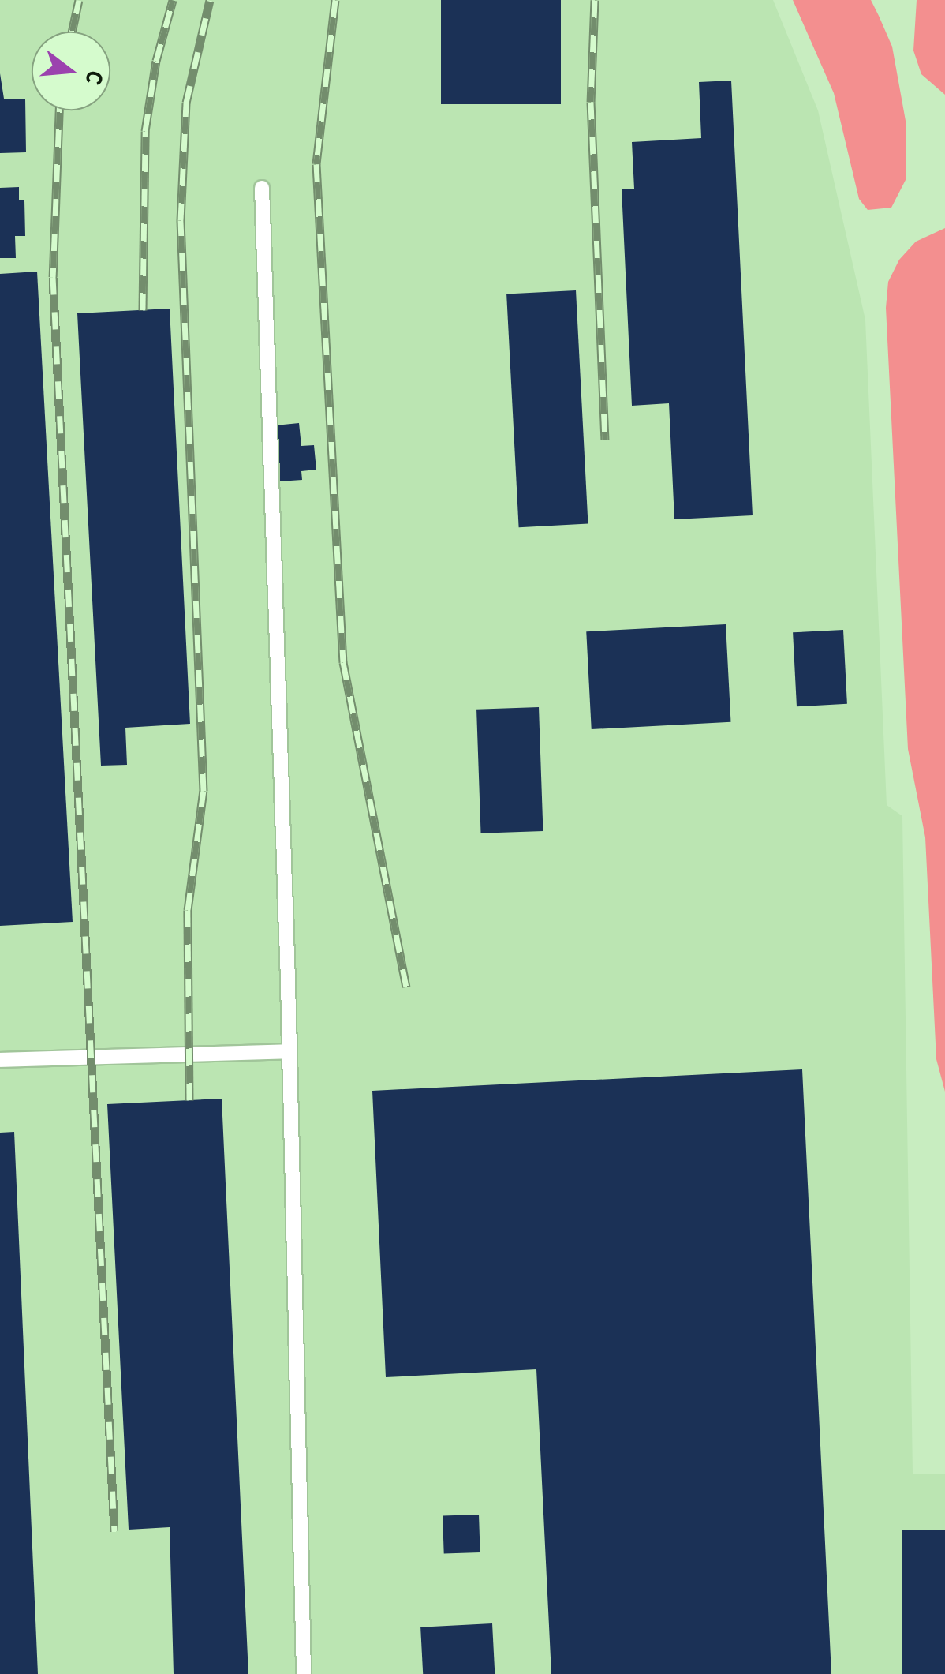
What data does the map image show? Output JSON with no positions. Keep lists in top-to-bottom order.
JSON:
{
  "north": "right"
}
